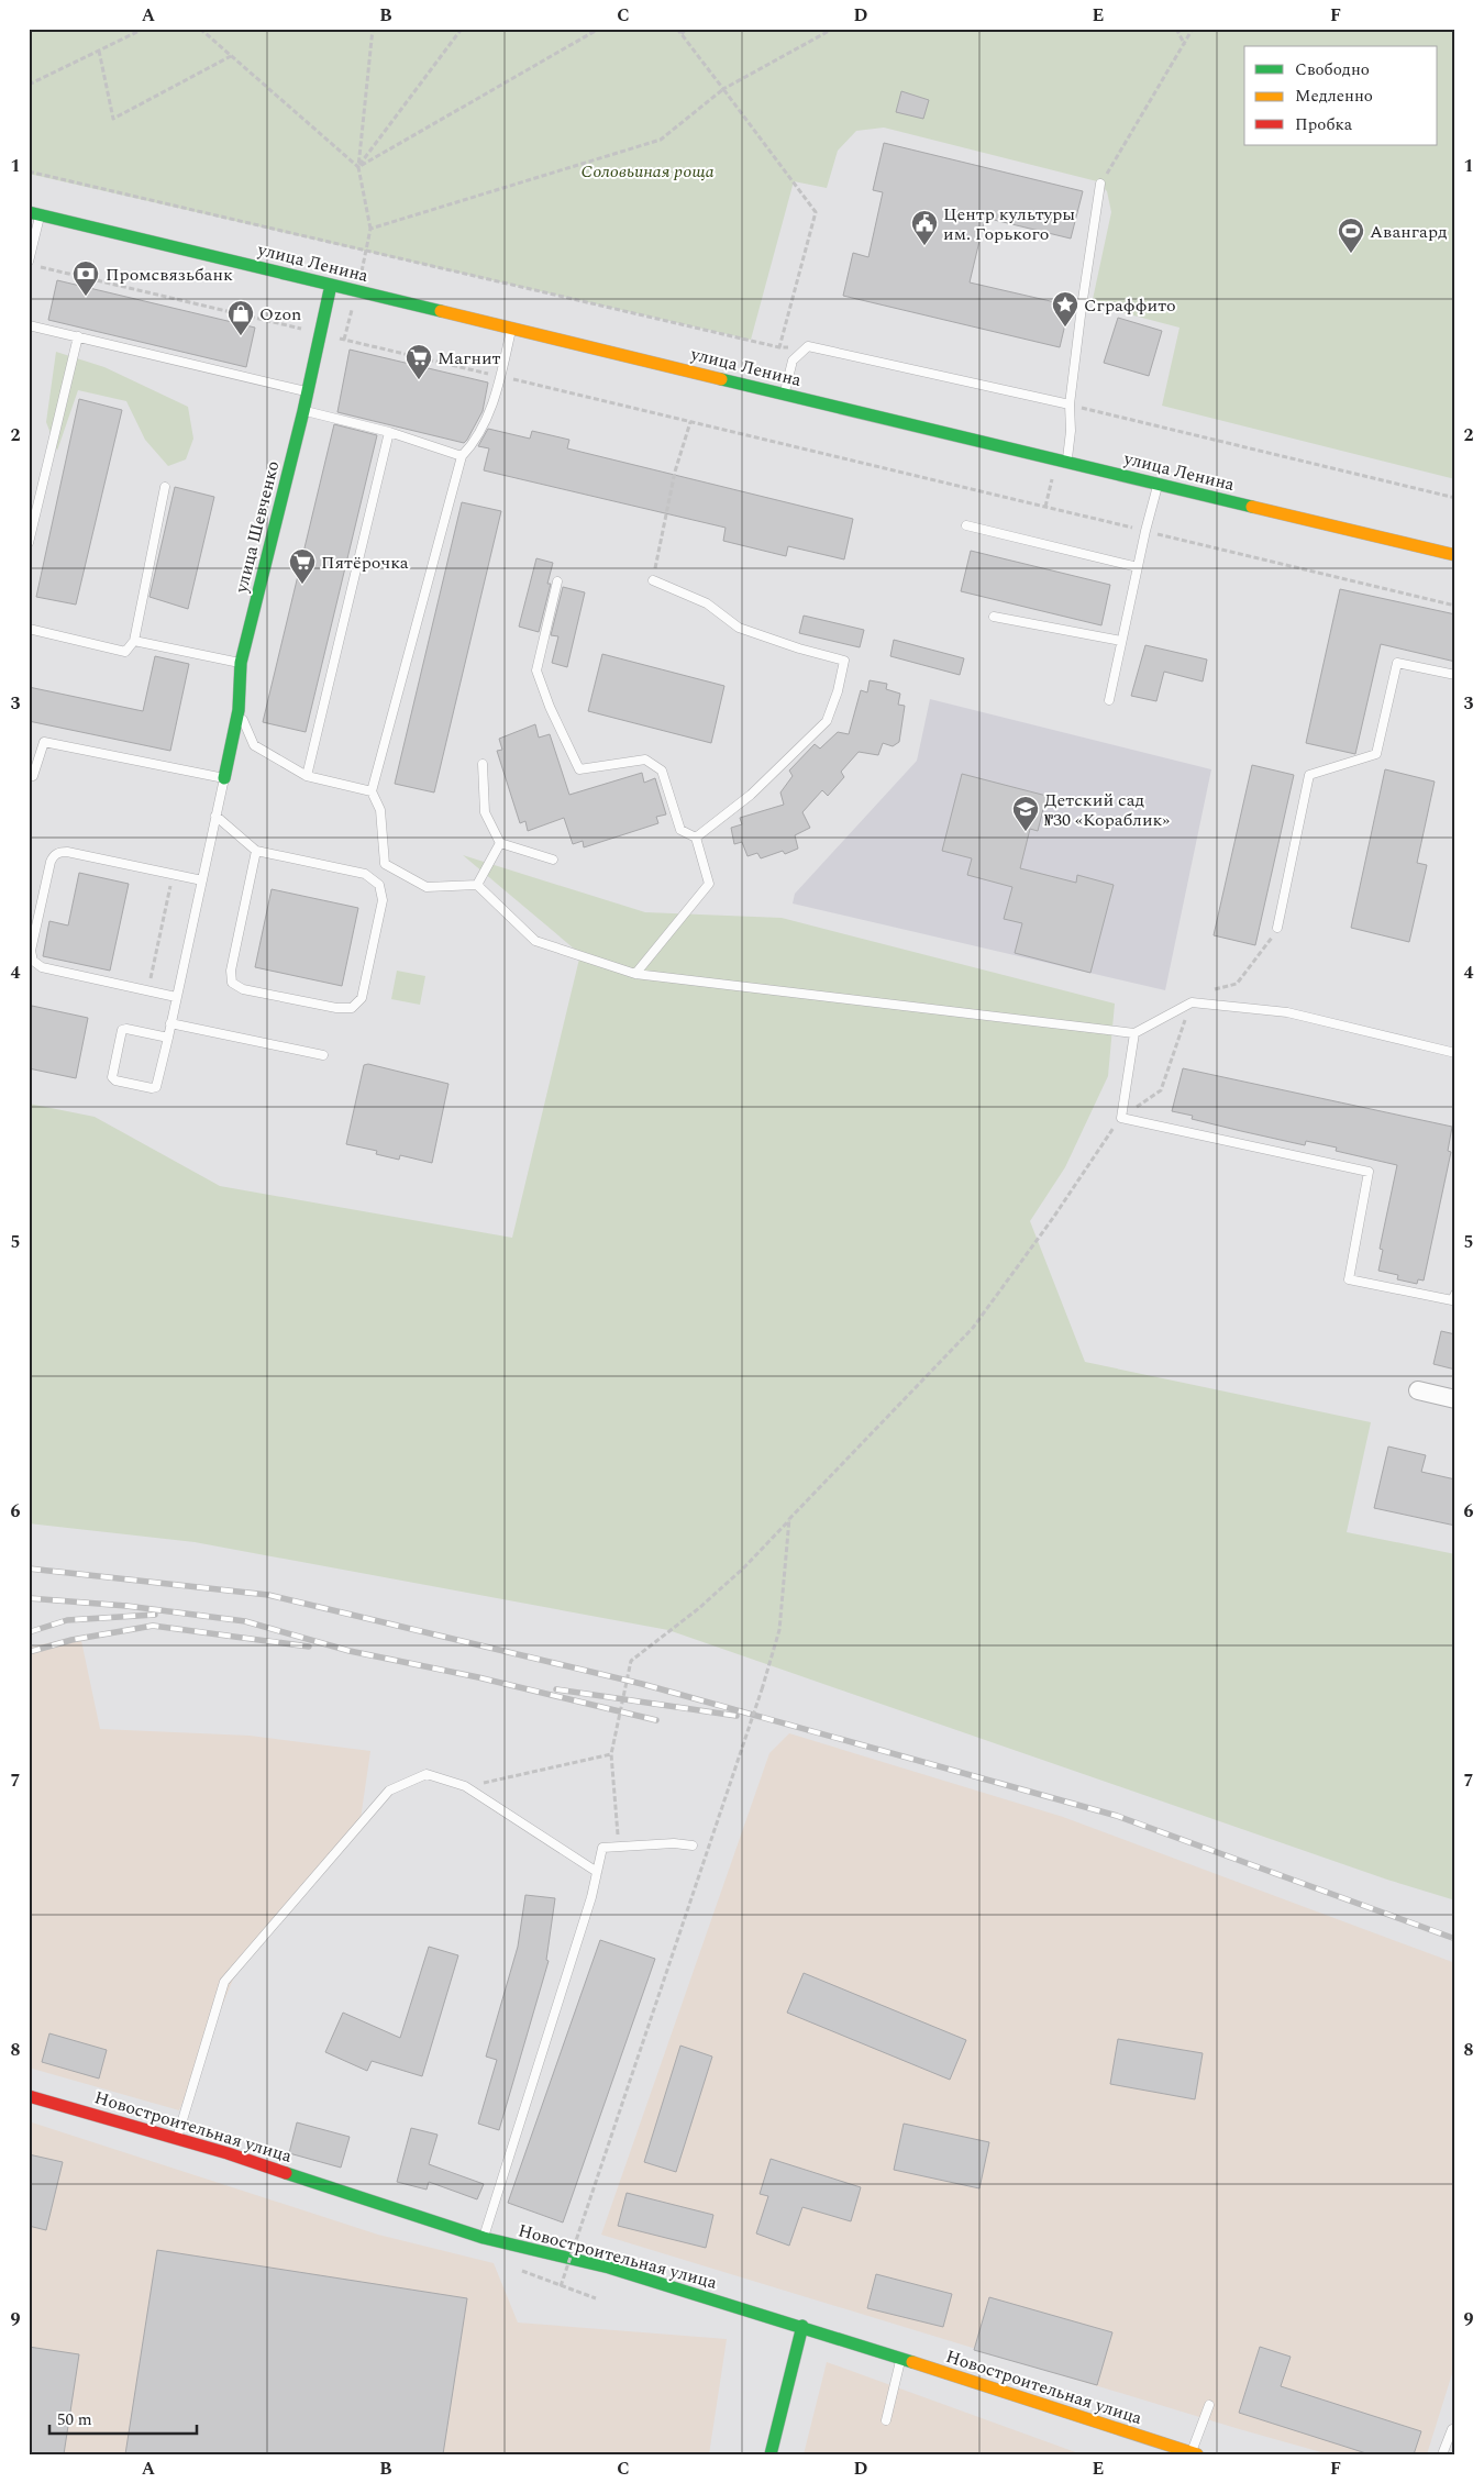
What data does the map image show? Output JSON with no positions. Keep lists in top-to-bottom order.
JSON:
{
  "streets": {
    "main road": ["улица Ленина", "улица Шевченко", "Новостроительная улица"]
  },
  "crossings": [
    ["улица Ленина", "улица Шевченко"]
  ],
  "parks": ["Соловьиная роща"],
  "places": {
    "public building": ["Центр культуры им. Горького"],
    "sports": ["Авангард"],
    "bank": ["Промсвязьбанк"],
    "place": ["Сграффито"],
    "shop": ["Ozon"],
    "supermarket": ["Магнит", "Пятёрочка"],
    "school or university": ["Детский сад №30 «Кораблик»"]
  },
  "legend": ["Свободно", "Медленно", "Пробка"],
  "scale_bar": "50 m",
  "grid": {
    "columns": [
      "A",
      "B",
      "C",
      "D",
      "E",
      "F"
    ],
    "rows": [
      "1",
      "2",
      "3",
      "4",
      "5",
      "6",
      "7",
      "8",
      "9"
    ]
  }
}
